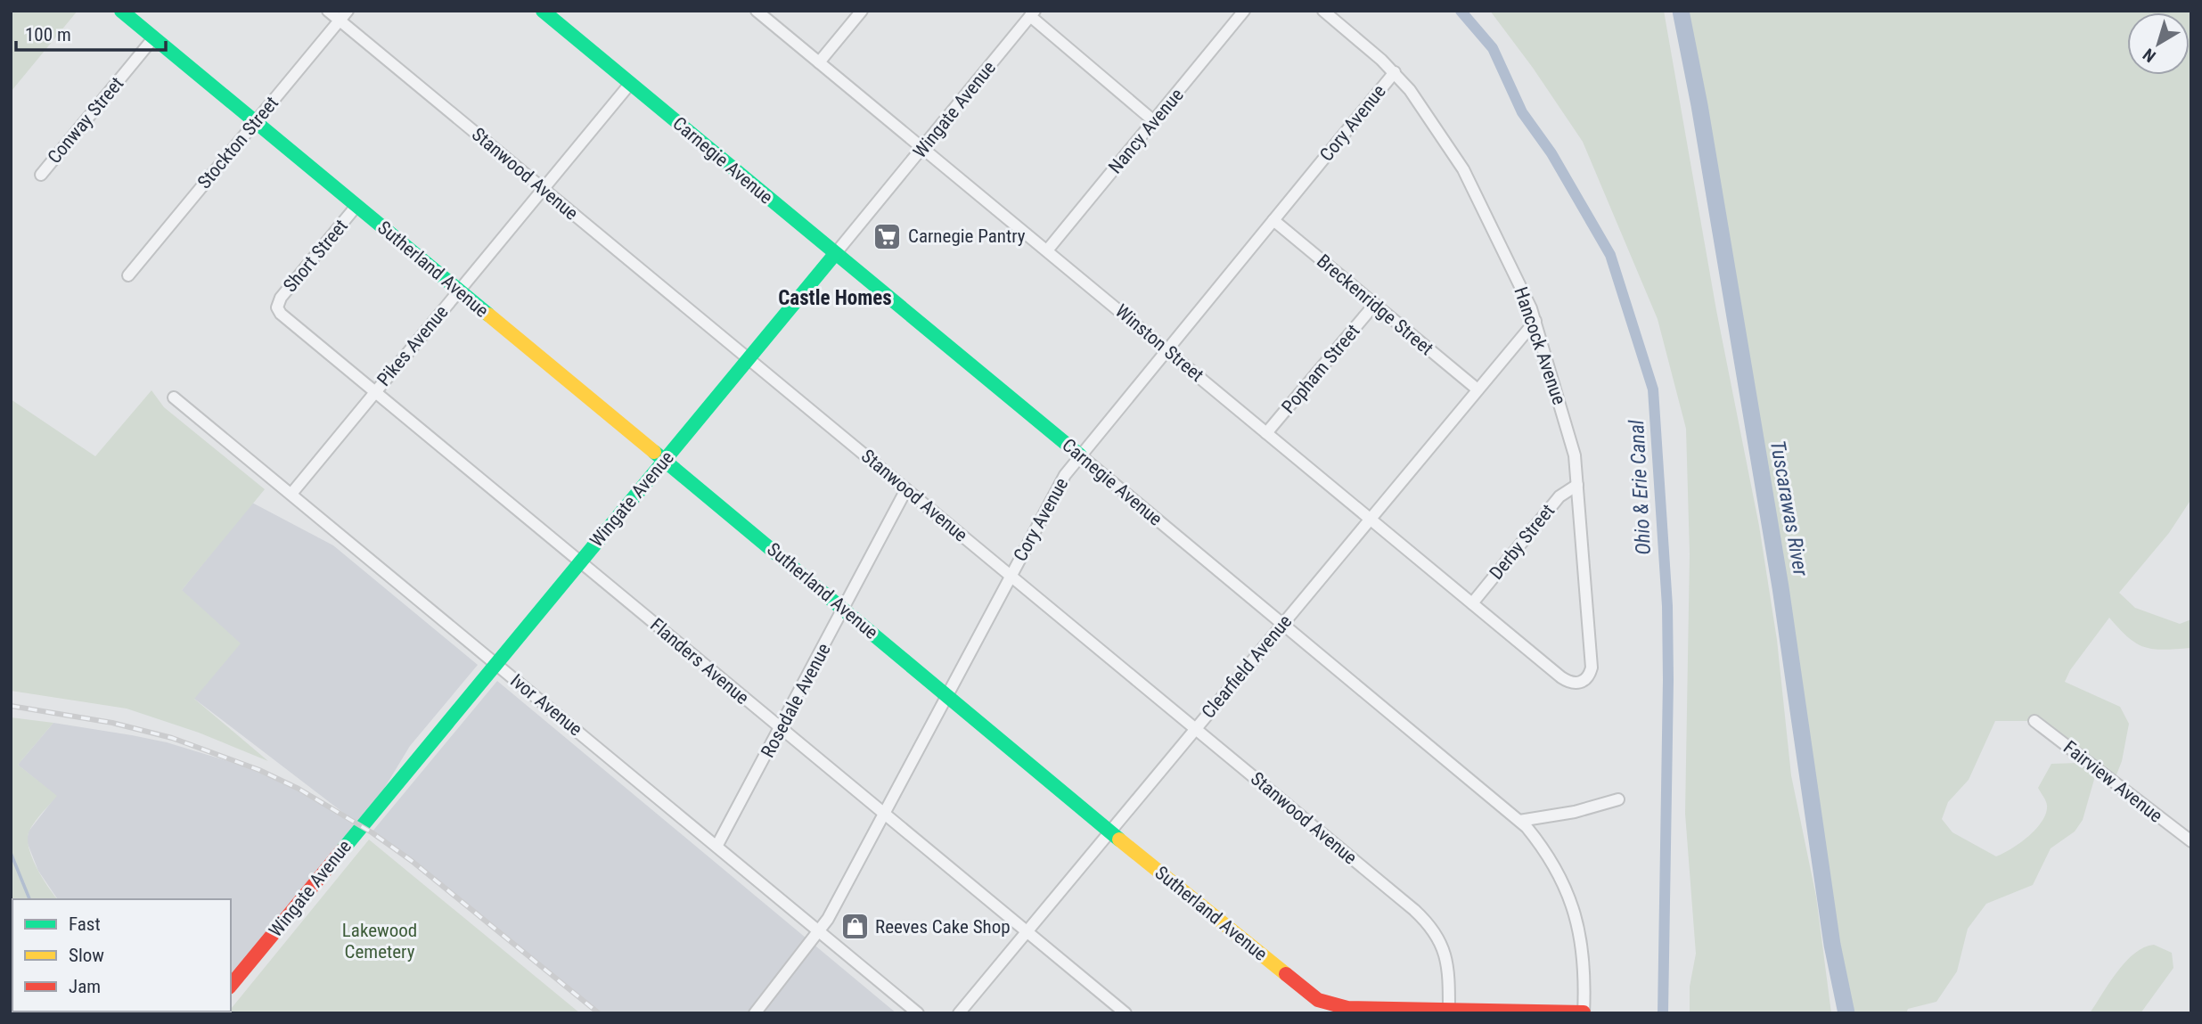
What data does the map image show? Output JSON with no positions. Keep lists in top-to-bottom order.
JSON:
{
  "streets": {
    "street": [
      "Wingate Avenue",
      "Conway Street",
      "Cory Avenue",
      "Nancy Avenue",
      "Stockton Street",
      "Carnegie Avenue",
      "Stanwood Avenue",
      "Short Street",
      "Sutherland Avenue",
      "Breckenridge Street",
      "Winston Street",
      "Pikes Avenue",
      "Hancock Avenue",
      "Popham Street",
      "Derby Street",
      "Flanders Avenue",
      "Clearfield Avenue",
      "Rosedale Avenue",
      "Ivor Avenue",
      "Fairview Avenue"
    ]
  },
  "crossings": [
    ["Wingate Avenue", "Carnegie Avenue"],
    ["Wingate Avenue", "Stanwood Avenue"],
    ["Wingate Avenue", "Sutherland Avenue"],
    ["Wingate Avenue", "Winston Street"],
    ["Wingate Avenue", "Flanders Avenue"],
    ["Wingate Avenue", "Ivor Avenue"],
    ["Conway Street", "Sutherland Avenue"],
    ["Cory Avenue", "Carnegie Avenue"],
    ["Cory Avenue", "Stanwood Avenue"],
    ["Cory Avenue", "Sutherland Avenue"],
    ["Cory Avenue", "Breckenridge Street"],
    ["Cory Avenue", "Winston Street"],
    ["Cory Avenue", "Hancock Avenue"],
    ["Cory Avenue", "Flanders Avenue"],
    ["Cory Avenue", "Ivor Avenue"],
    ["Nancy Avenue", "Winston Street"],
    ["Stockton Street", "Stanwood Avenue"],
    ["Stockton Street", "Sutherland Avenue"],
    ["Carnegie Avenue", "Sutherland Avenue"],
    ["Carnegie Avenue", "Pikes Avenue"],
    ["Carnegie Avenue", "Clearfield Avenue"],
    ["Stanwood Avenue", "Sutherland Avenue"],
    ["Stanwood Avenue", "Pikes Avenue"],
    ["Stanwood Avenue", "Clearfield Avenue"],
    ["Stanwood Avenue", "Rosedale Avenue"],
    ["Short Street", "Sutherland Avenue"],
    ["Short Street", "Flanders Avenue"],
    ["Sutherland Avenue", "Pikes Avenue"],
    ["Sutherland Avenue", "Clearfield Avenue"],
    ["Sutherland Avenue", "Rosedale Avenue"],
    ["Breckenridge Street", "Popham Street"],
    ["Breckenridge Street", "Clearfield Avenue"],
    ["Winston Street", "Hancock Avenue"],
    ["Winston Street", "Popham Street"],
    ["Winston Street", "Derby Street"],
    ["Winston Street", "Clearfield Avenue"],
    ["Pikes Avenue", "Flanders Avenue"],
    ["Pikes Avenue", "Ivor Avenue"],
    ["Hancock Avenue", "Derby Street"],
    ["Hancock Avenue", "Clearfield Avenue"],
    ["Flanders Avenue", "Clearfield Avenue"],
    ["Flanders Avenue", "Rosedale Avenue"],
    ["Rosedale Avenue", "Ivor Avenue"]
  ],
  "districts": ["Castle Homes"],
  "water": ["Ohio & Erie Canal", "Tuscarawas River"],
  "parks": ["Lakewood Cemetery"],
  "places": {
    "supermarket": ["Carnegie Pantry"],
    "shop": ["Reeves Cake Shop"]
  },
  "legend": ["Fast", "Slow", "Jam"],
  "scale_bar": "100 m",
  "north": "bottom left"
}
